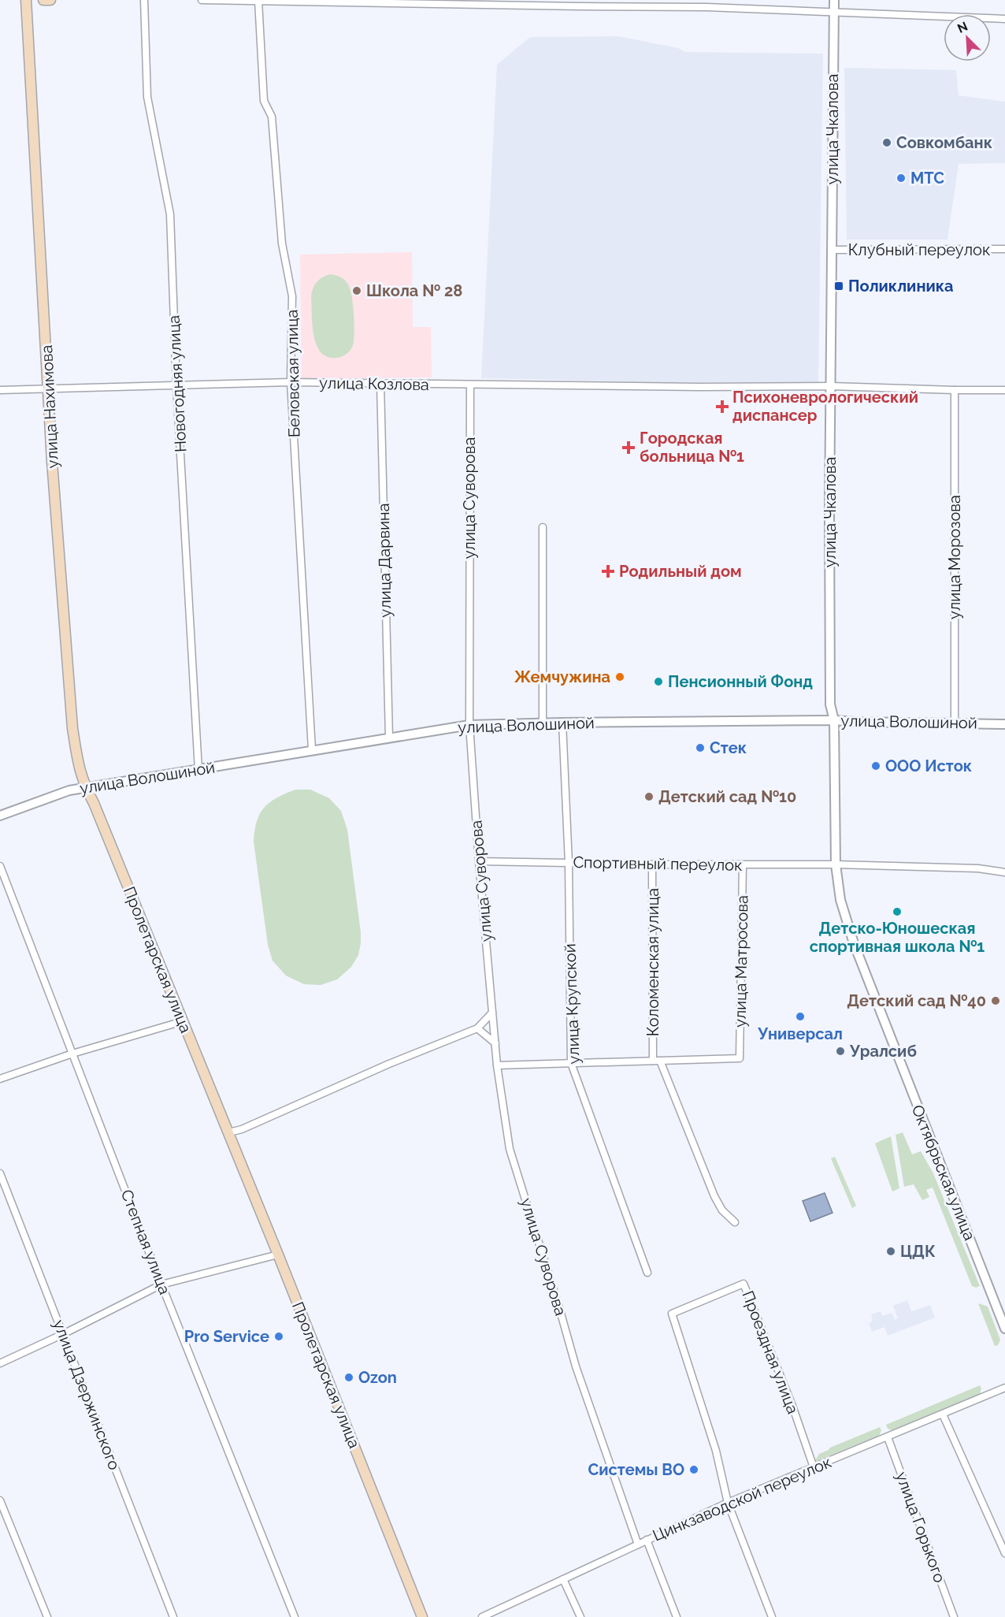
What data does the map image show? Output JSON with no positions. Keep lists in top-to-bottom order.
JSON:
{
  "streets": {
    "main road": ["улица Нахимова", "Пролетарская улица"],
    "street": [
      "улица Чкалова",
      "Клубный переулок",
      "Беловская улица",
      "Новогодняя улица",
      "улица Козлова",
      "улица Суворова",
      "улица Морозова",
      "улица Дарвина",
      "улица Волошиной",
      "Спортивный переулок",
      "улица Матросова",
      "Коломенская улица",
      "улица Крупской",
      "Октябрьская улица",
      "Степная улица",
      "Проездная улица",
      "улица Дзержинского",
      "Цинкзаводской переулок",
      "улица Горького"
    ]
  },
  "crossings": [
    ["улица Чкалова", "Клубный переулок"],
    ["улица Чкалова", "улица Козлова"],
    ["улица Чкалова", "улица Волошиной"],
    ["улица Чкалова", "Спортивный переулок"],
    ["улица Чкалова", "Октябрьская улица"],
    ["Беловская улица", "улица Козлова"],
    ["Беловская улица", "улица Волошиной"],
    ["Новогодняя улица", "улица Козлова"],
    ["Новогодняя улица", "улица Волошиной"],
    ["улица Козлова", "улица Нахимова"],
    ["улица Козлова", "улица Суворова"],
    ["улица Козлова", "улица Морозова"],
    ["улица Козлова", "улица Дарвина"],
    ["улица Нахимова", "улица Волошиной"],
    ["улица Нахимова", "Пролетарская улица"],
    ["улица Суворова", "улица Волошиной"],
    ["улица Суворова", "Спортивный переулок"],
    ["улица Суворова", "Цинкзаводской переулок"],
    ["улица Морозова", "улица Волошиной"],
    ["улица Дарвина", "улица Волошиной"],
    ["улица Волошиной", "Пролетарская улица"],
    ["улица Волошиной", "улица Крупской"],
    ["Спортивный переулок", "улица Матросова"],
    ["Спортивный переулок", "Коломенская улица"],
    ["Спортивный переулок", "улица Крупской"],
    ["улица Матросова", "Коломенская улица"],
    ["Проездная улица", "Цинкзаводской переулок"],
    ["Цинкзаводской переулок", "улица Горького"]
  ],
  "places": {
    "other": [
      "Совкомбанк",
      "МТС",
      "Школа № 28",
      "Жемчужина",
      "Пенсионный Фонд",
      "Стек",
      "ООО Исток",
      "Детский сад №10",
      "Детско-Юношеская спортивная школа №1",
      "Детский сад №40",
      "Универсал",
      "Уралсиб",
      "ЦДК",
      "Pro Service",
      "Ozon",
      "Системы ВО"
    ],
    "transit": ["Поликлиника"],
    "health": ["Психоневрологический диспансер", "Городская больница №1", "Родильный дом"]
  },
  "north": "top left"
}
